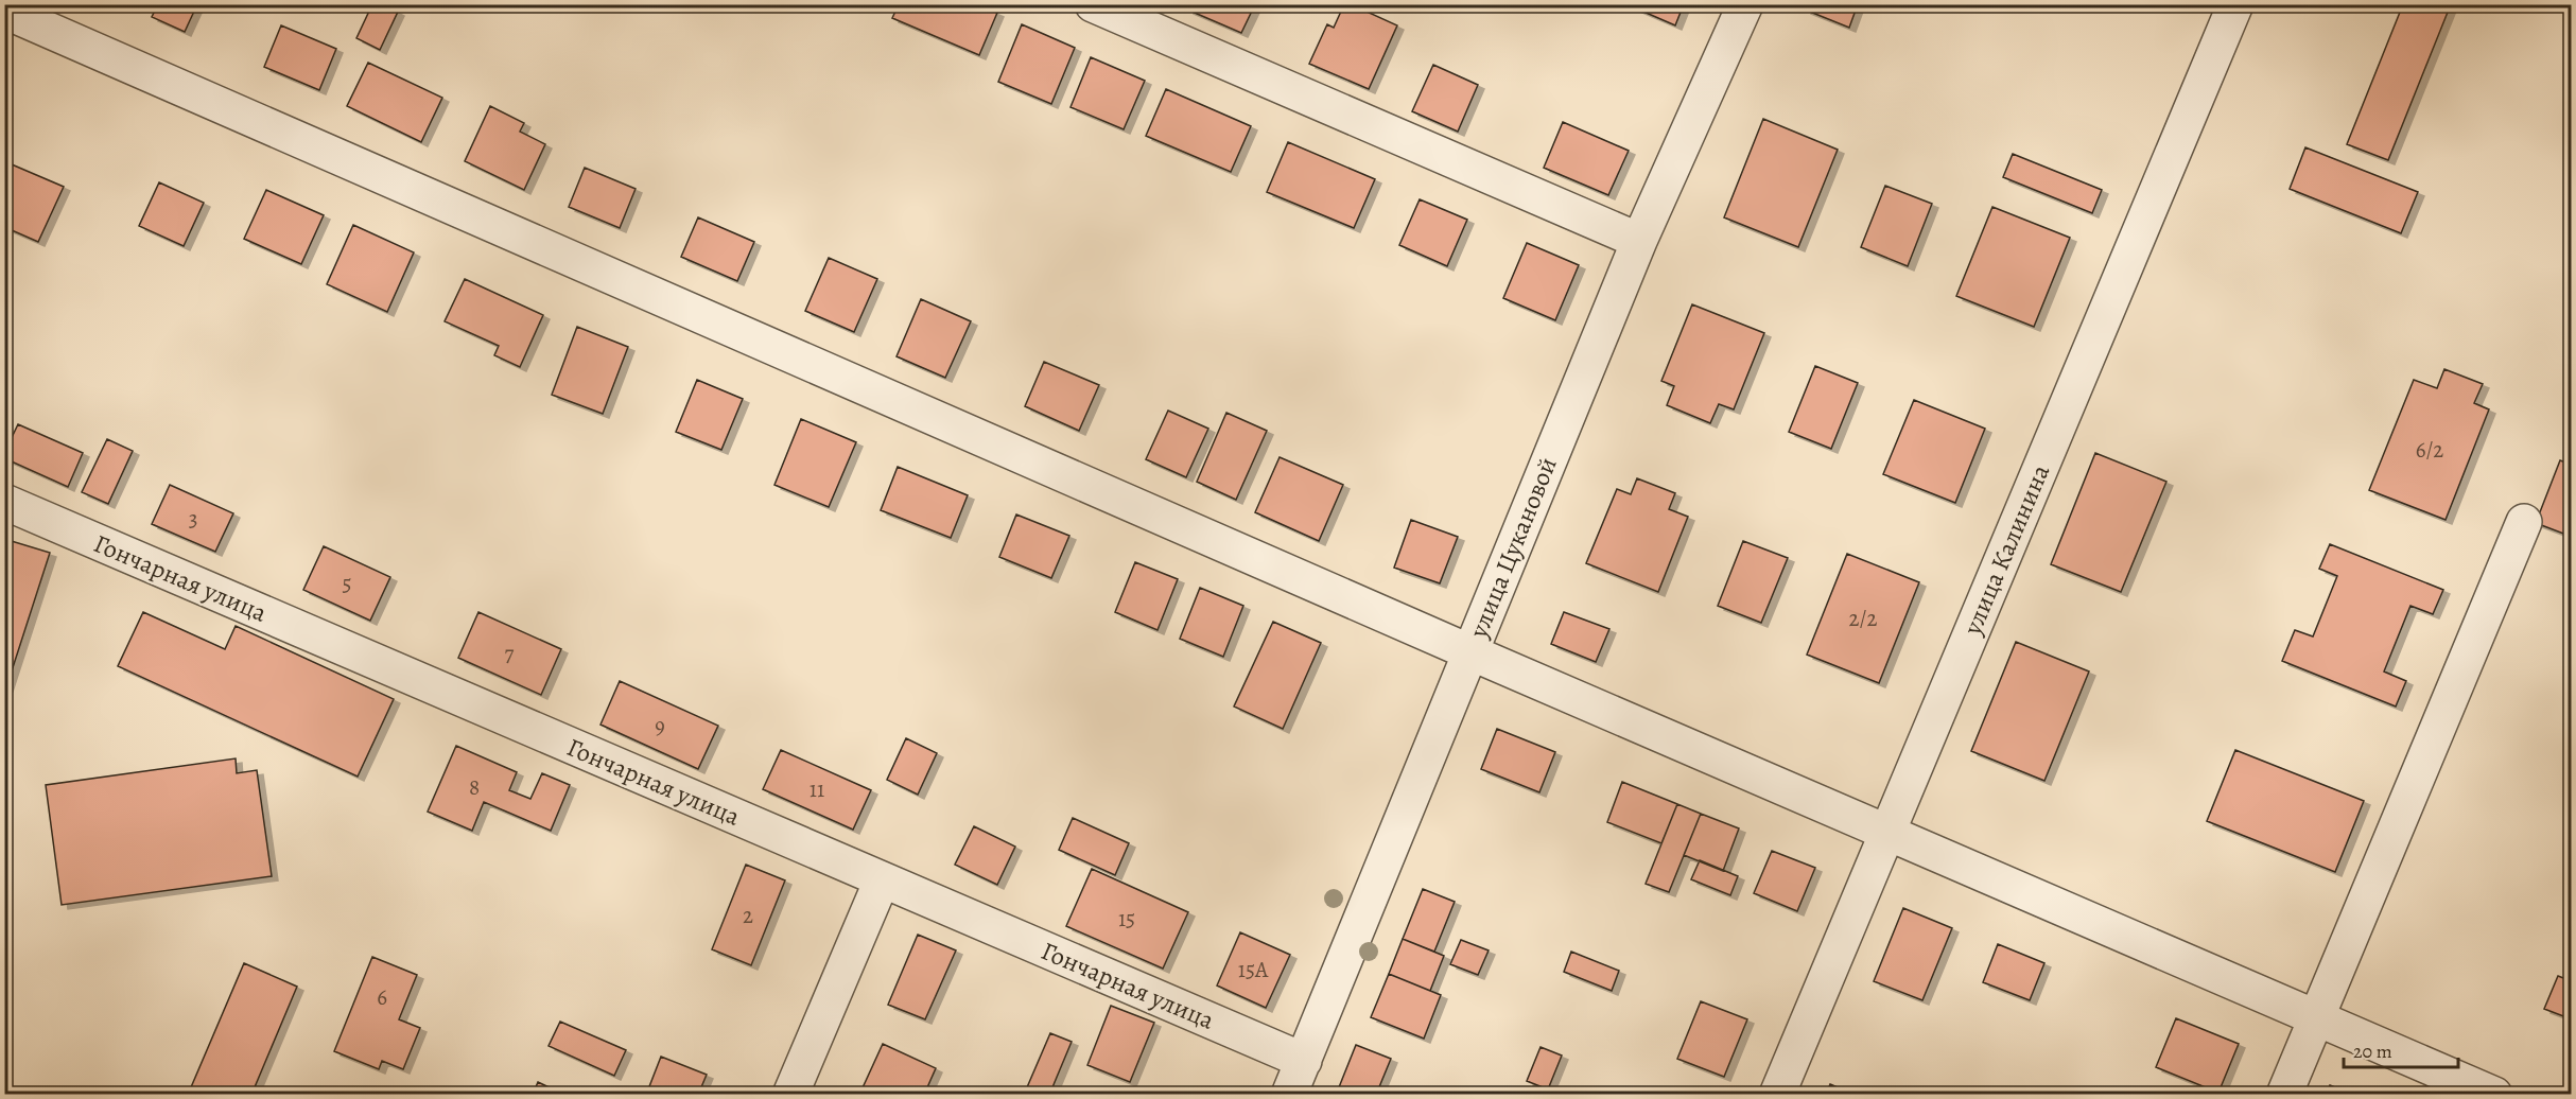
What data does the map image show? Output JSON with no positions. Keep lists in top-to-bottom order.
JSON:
{
  "streets": {
    "street": ["улица Цукановой", "улица Калинина", "Гончарная улица"]
  },
  "crossings": [
    ["улица Цукановой", "Гончарная улица"]
  ],
  "house_numbers": [
    "6/2",
    "3",
    "5",
    "2/2",
    "7",
    "9",
    "8",
    "11",
    "2",
    "15",
    "15А",
    "6"
  ],
  "scale_bar": "20 m"
}
